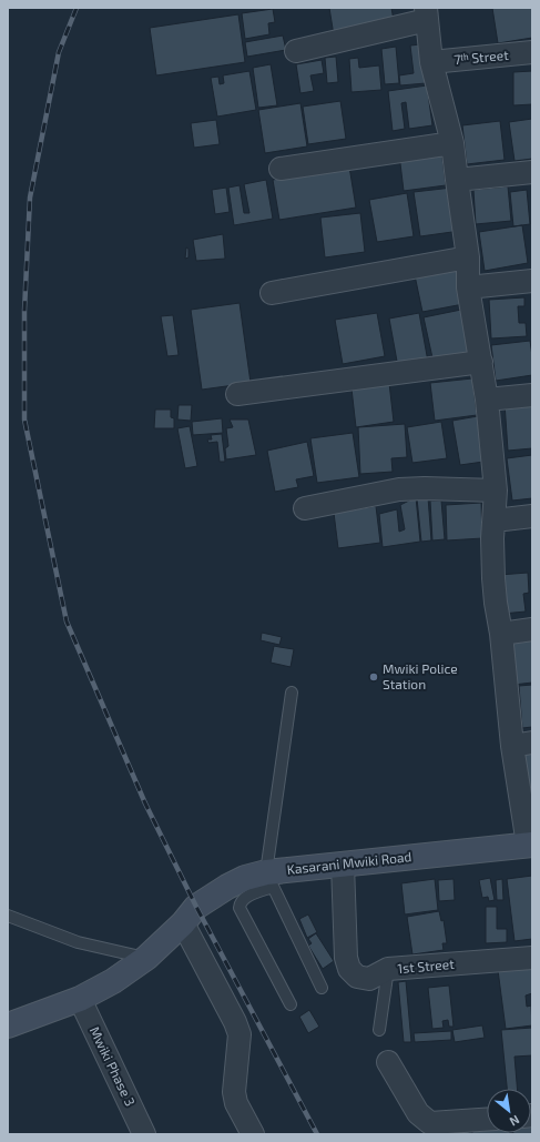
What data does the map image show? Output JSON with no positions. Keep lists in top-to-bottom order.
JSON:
{
  "streets": {
    "main road": ["Kasarani Mwiki Road"],
    "street": ["7ᵗʰ Street", "1st Street", "Mwiki Phase 3"]
  },
  "crossings": [
    ["Kasarani Mwiki Road", "1st Street"],
    ["Kasarani Mwiki Road", "Mwiki Phase 3"]
  ],
  "places": ["Mwiki Police Station"],
  "north": "bottom right"
}
